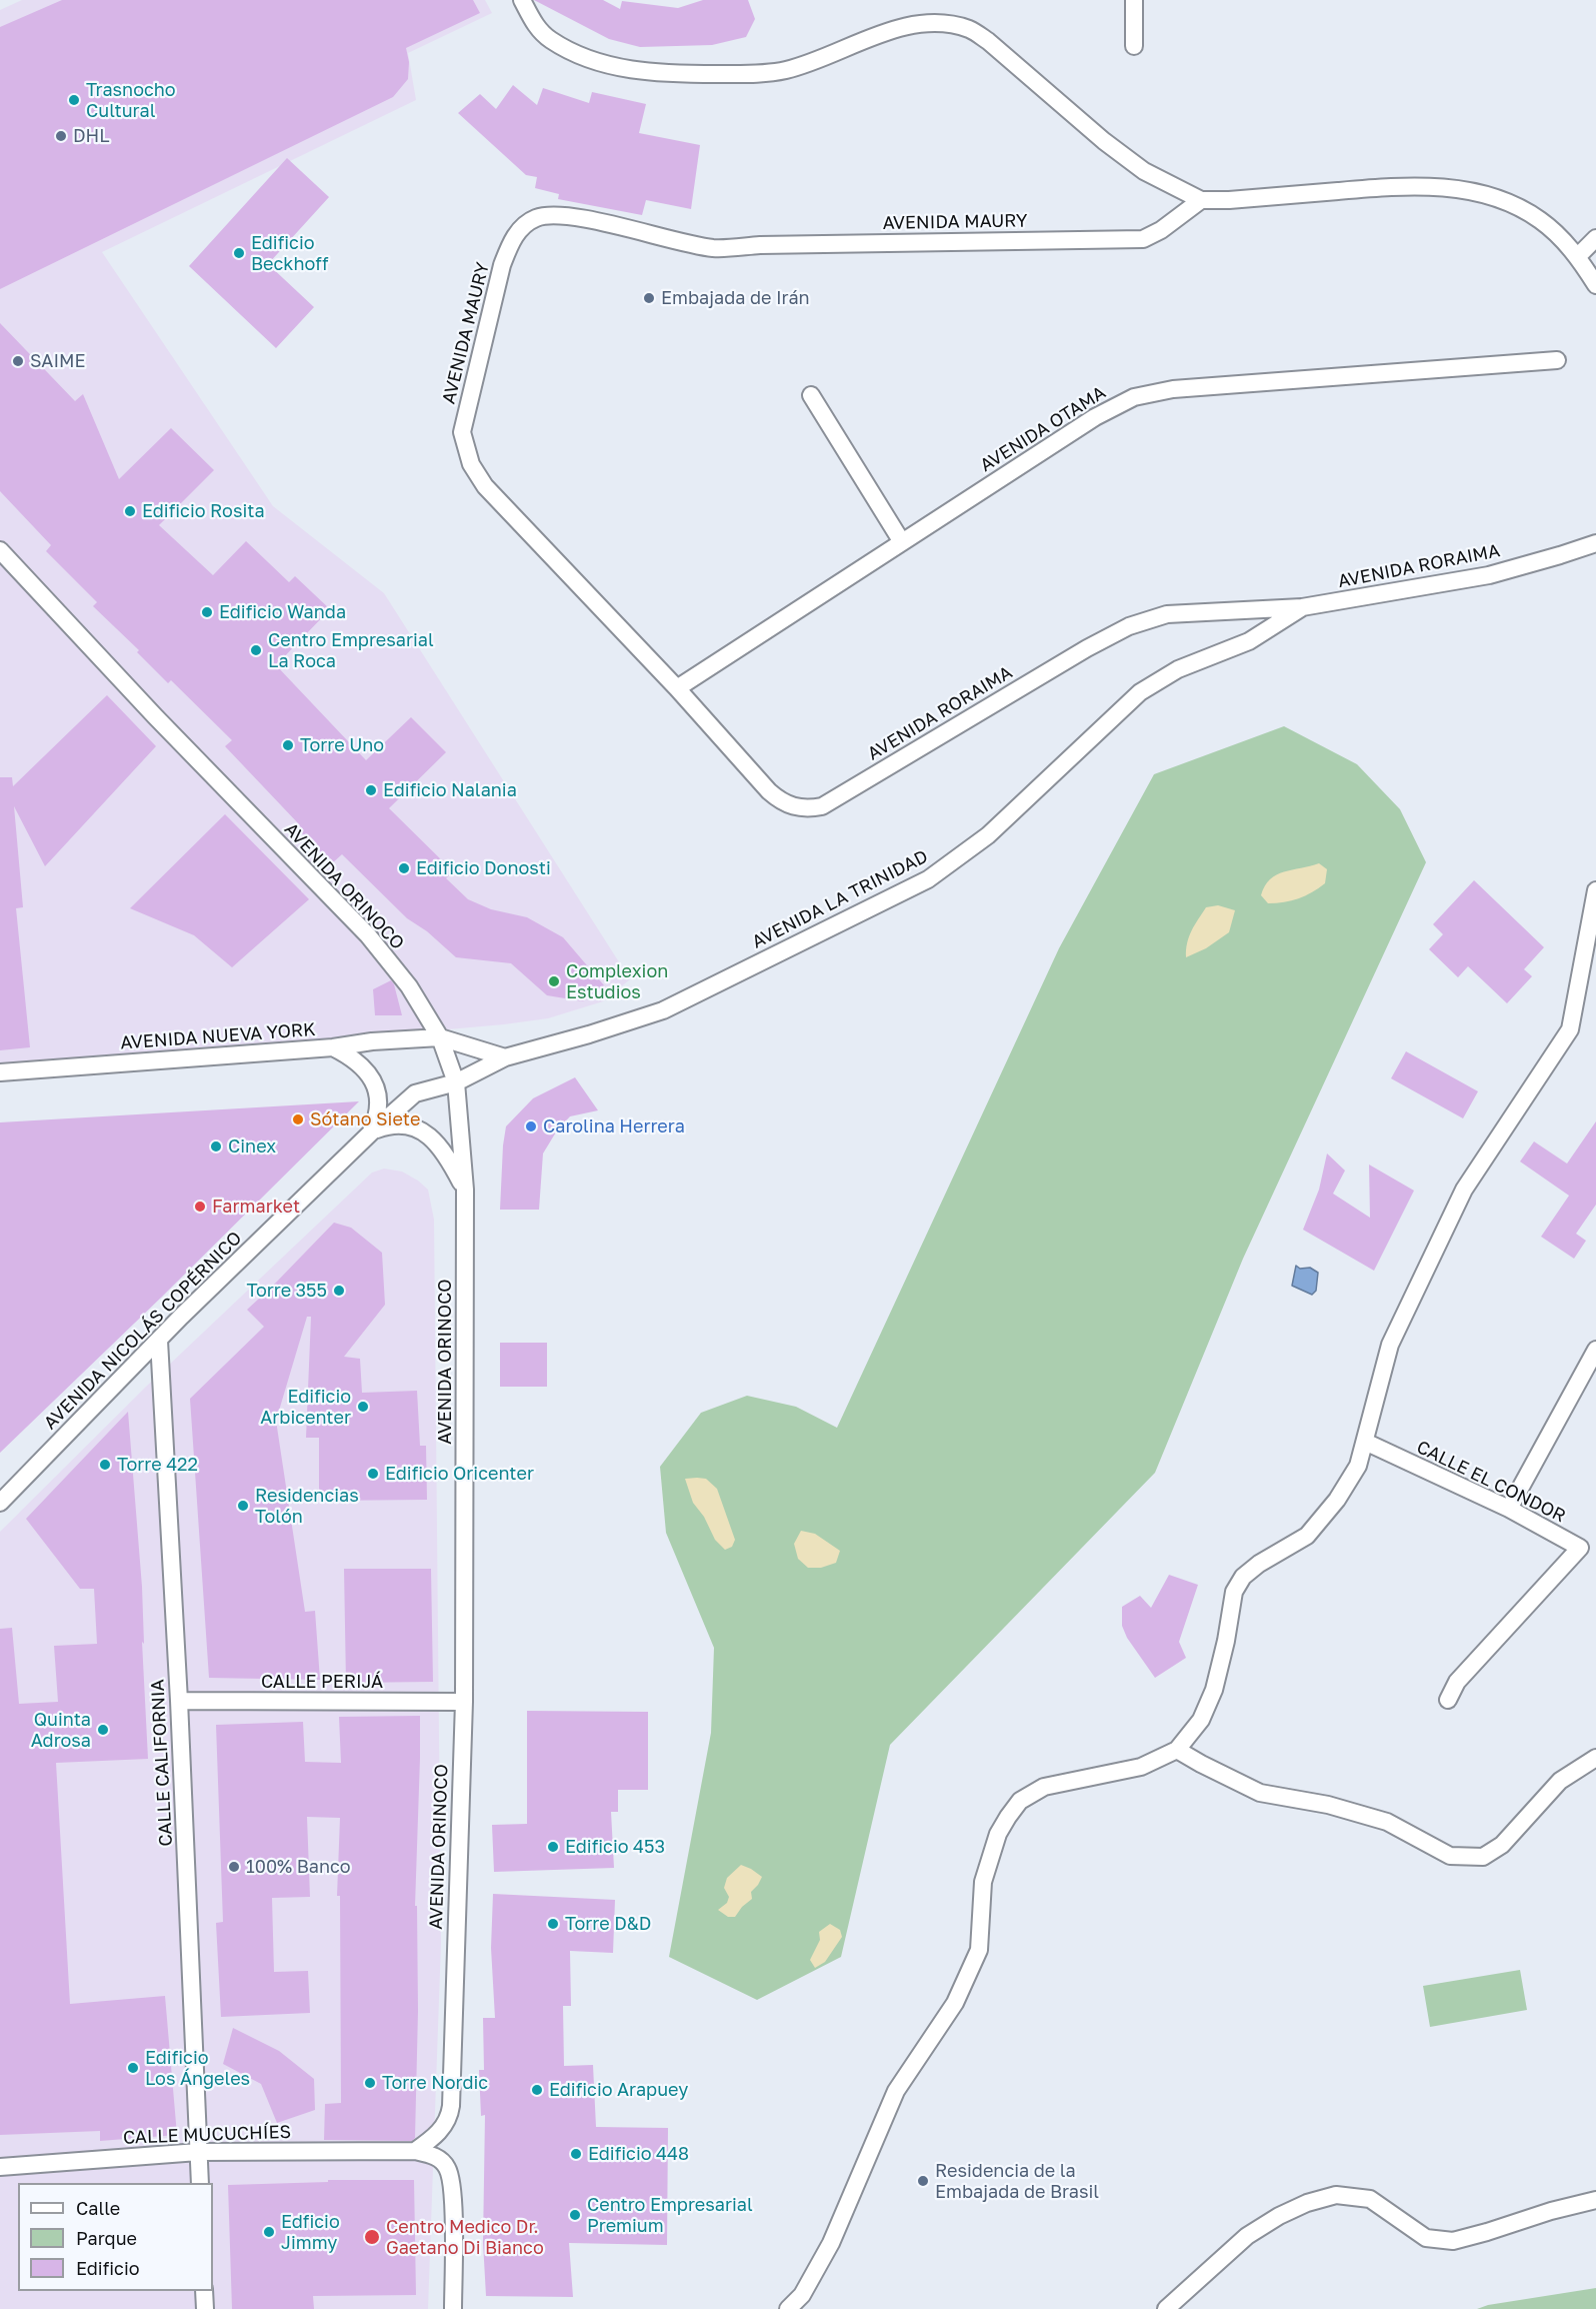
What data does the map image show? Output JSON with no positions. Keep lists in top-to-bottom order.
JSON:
{
  "streets": {
    "street": [
      "AVENIDA MAURY",
      "AVENIDA OTAMA",
      "AVENIDA RORAIMA",
      "AVENIDA ORINOCO",
      "AVENIDA LA TRINIDAD",
      "AVENIDA NUEVA YORK",
      "AVENIDA NICOLÁS COPÉRNICO",
      "CALLE EL CONDOR",
      "CALLE PERIJÁ",
      "CALLE CALIFORNIA",
      "CALLE MUCUCHÍES"
    ]
  },
  "crossings": [
    ["AVENIDA MAURY", "AVENIDA RORAIMA"],
    ["AVENIDA OTAMA", "AVENIDA RORAIMA"],
    ["AVENIDA RORAIMA", "AVENIDA LA TRINIDAD"],
    ["AVENIDA ORINOCO", "AVENIDA LA TRINIDAD"],
    ["AVENIDA ORINOCO", "AVENIDA NUEVA YORK"],
    ["AVENIDA ORINOCO", "AVENIDA NICOLÁS COPÉRNICO"],
    ["AVENIDA ORINOCO", "CALLE PERIJÁ"],
    ["AVENIDA ORINOCO", "CALLE MUCUCHÍES"],
    ["AVENIDA LA TRINIDAD", "AVENIDA NICOLÁS COPÉRNICO"],
    ["AVENIDA NICOLÁS COPÉRNICO", "CALLE CALIFORNIA"],
    ["CALLE PERIJÁ", "CALLE CALIFORNIA"],
    ["CALLE CALIFORNIA", "CALLE MUCUCHÍES"]
  ],
  "places": [
    "Trasnocho Cultural",
    "DHL",
    "Edificio Beckhoff",
    "Embajada de Irán",
    "SAIME",
    "Edificio Rosita",
    "Edificio Wanda",
    "Centro Empresarial La Roca",
    "Torre Uno",
    "Edificio Nalania",
    "Edificio Donosti",
    "Complexion Estudios",
    "Sótano Siete",
    "Carolina Herrera",
    "Cinex",
    "Farmarket",
    "Torre 355",
    "Edificio Arbicenter",
    "Torre 422",
    "Edificio Oricenter",
    "Residencias Tolón",
    "Quinta Adrosa",
    "Edificio 453",
    "100% Banco",
    "Torre D&D",
    "Edificio Los Ángeles",
    "Torre Nordic",
    "Edificio Arapuey",
    "Edificio 448",
    "Residencia de la Embajada de Brasil",
    "Centro Empresarial Premium",
    "Edficio Jimmy",
    "Centro Medico Dr. Gaetano Di Bianco"
  ],
  "legend": ["Calle", "Parque", "Edificio"]
}
